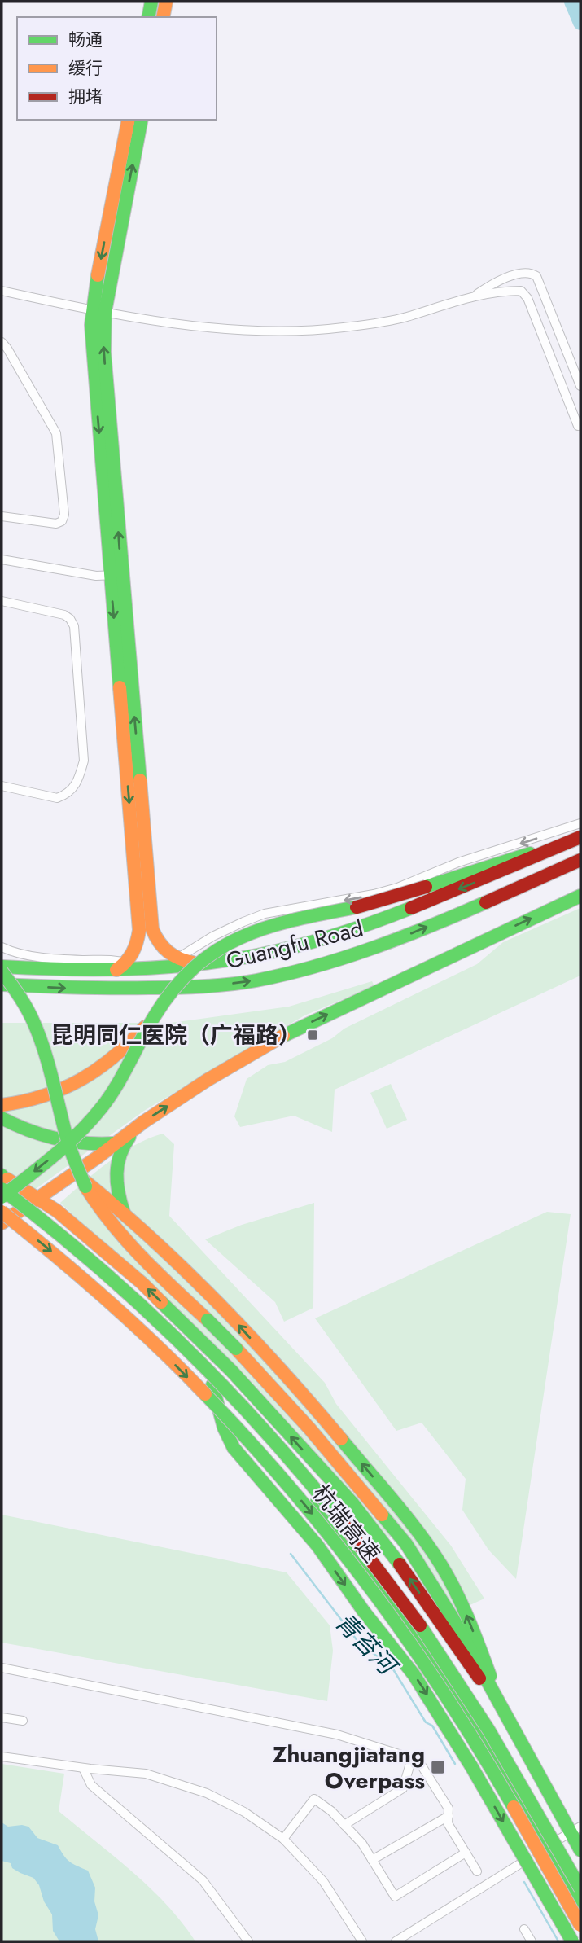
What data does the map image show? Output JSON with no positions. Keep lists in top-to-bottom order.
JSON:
{
  "streets": {
    "main road": ["Guangfu Road", "杭瑞高速"]
  },
  "water": ["青苔河"],
  "places": {
    "transit": ["昆明同仁医院（广福路）", "Zhuangjiatang Overpass"]
  },
  "legend": ["畅通", "缓行", "拥堵"]
}
